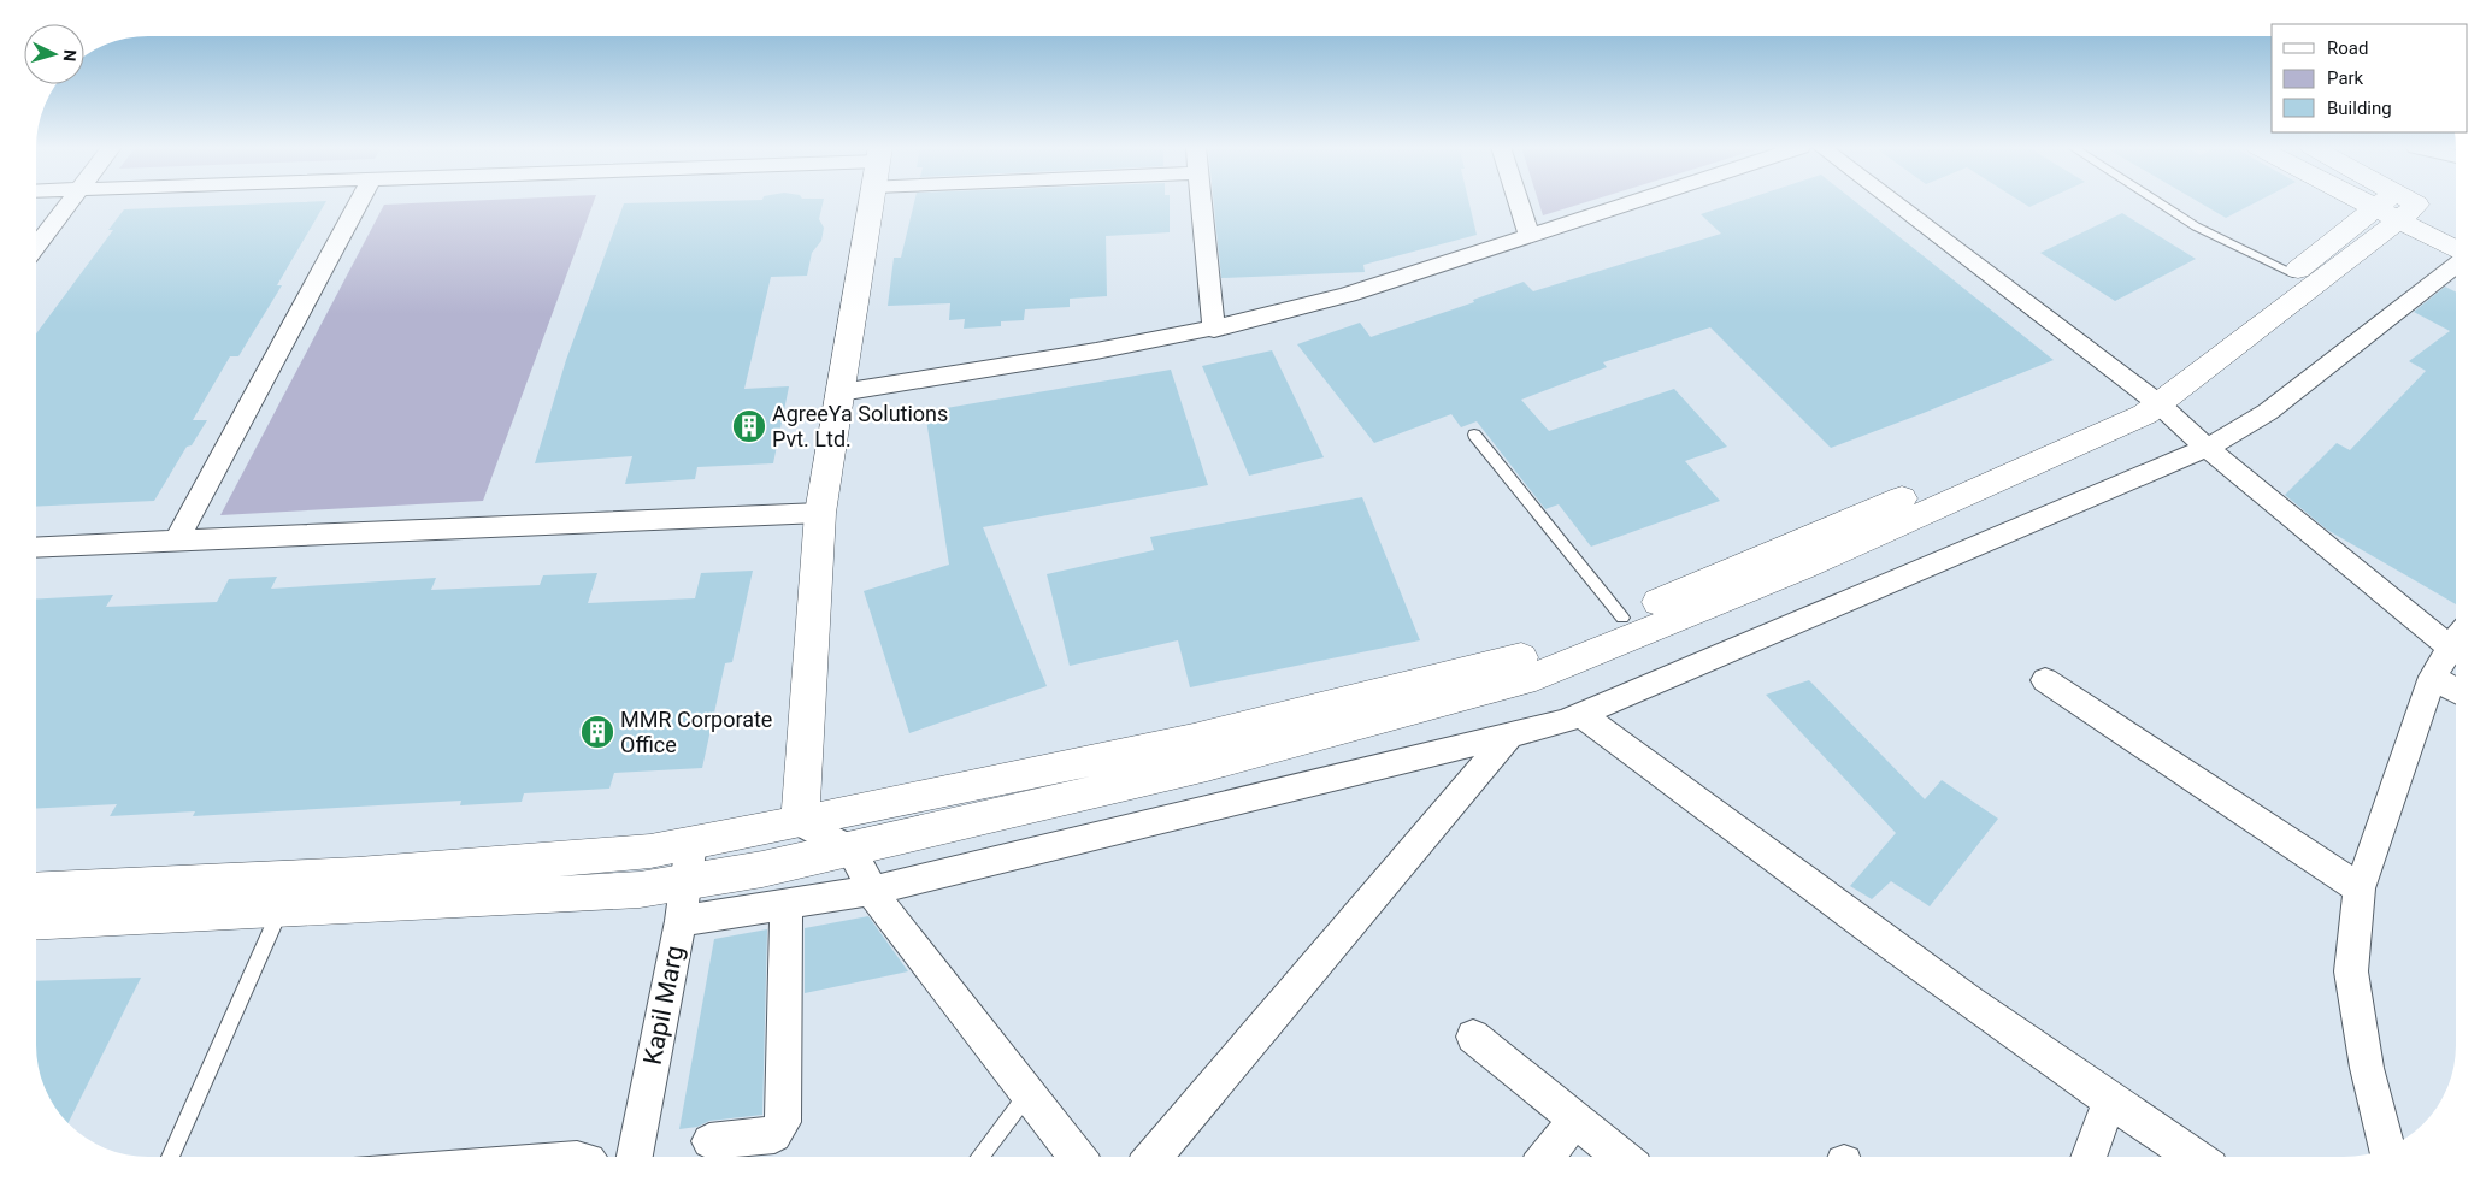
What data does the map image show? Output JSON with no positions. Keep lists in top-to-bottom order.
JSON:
{
  "streets": {
    "street": ["Kapil Marg"]
  },
  "places": {
    "building": ["AgreeYa Solutions Pvt. Ltd.", "MMR Corporate Office"]
  },
  "legend": ["Road", "Park", "Building"],
  "north": "right"
}
